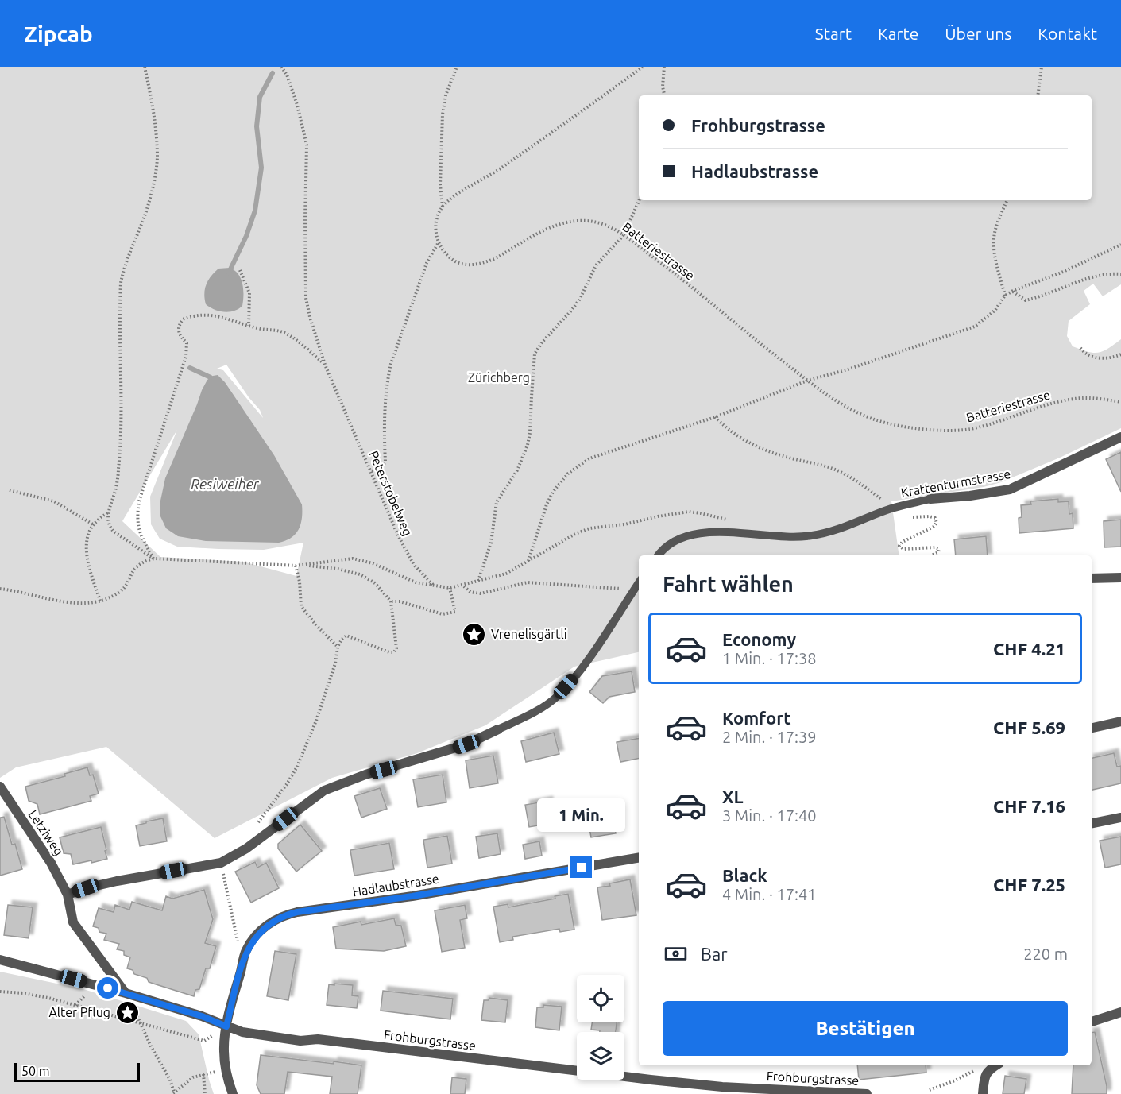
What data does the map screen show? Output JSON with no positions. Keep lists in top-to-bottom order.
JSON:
{
  "streets": {
    "street": [
      "Krattenturmstrasse",
      "Letziweg",
      "Hadlaubstrasse",
      "Frohburgstrasse"
    ],
    "path": ["Batteriestrasse", "Peterstobelweg"]
  },
  "crossings": [
    ["Hadlaubstrasse", "Frohburgstrasse"]
  ],
  "water": ["Resiweiher"],
  "parks": ["Zürichberg"],
  "places": {
    "place": ["Vrenelisgärtli", "Alter Pflug"]
  },
  "scale_bar": "50 m",
  "page": {
    "header": "Zipcab",
    "nav": [
      "Start",
      "Karte",
      "Über uns",
      "Kontakt"
    ],
    "banner": ["Frohburgstrasse", "Hadlaubstrasse"],
    "heading": "Fahrt wählen",
    "list": [
      {
        "name": "Economy",
        "note": "1 Min. · 17:38",
        "value": "CHF 4.21"
      },
      {
        "name": "Komfort",
        "note": "2 Min. · 17:39",
        "value": "CHF 5.69"
      },
      {
        "name": "XL",
        "note": "3 Min. · 17:40",
        "value": "CHF 7.16"
      },
      {
        "name": "Black",
        "note": "4 Min. · 17:41",
        "value": "CHF 7.25"
      }
    ],
    "bubble": "1 Min.",
    "pay": ["Bar", "220 m"],
    "buttons": "Bestätigen",
    "scale": "50 m"
  }
}
